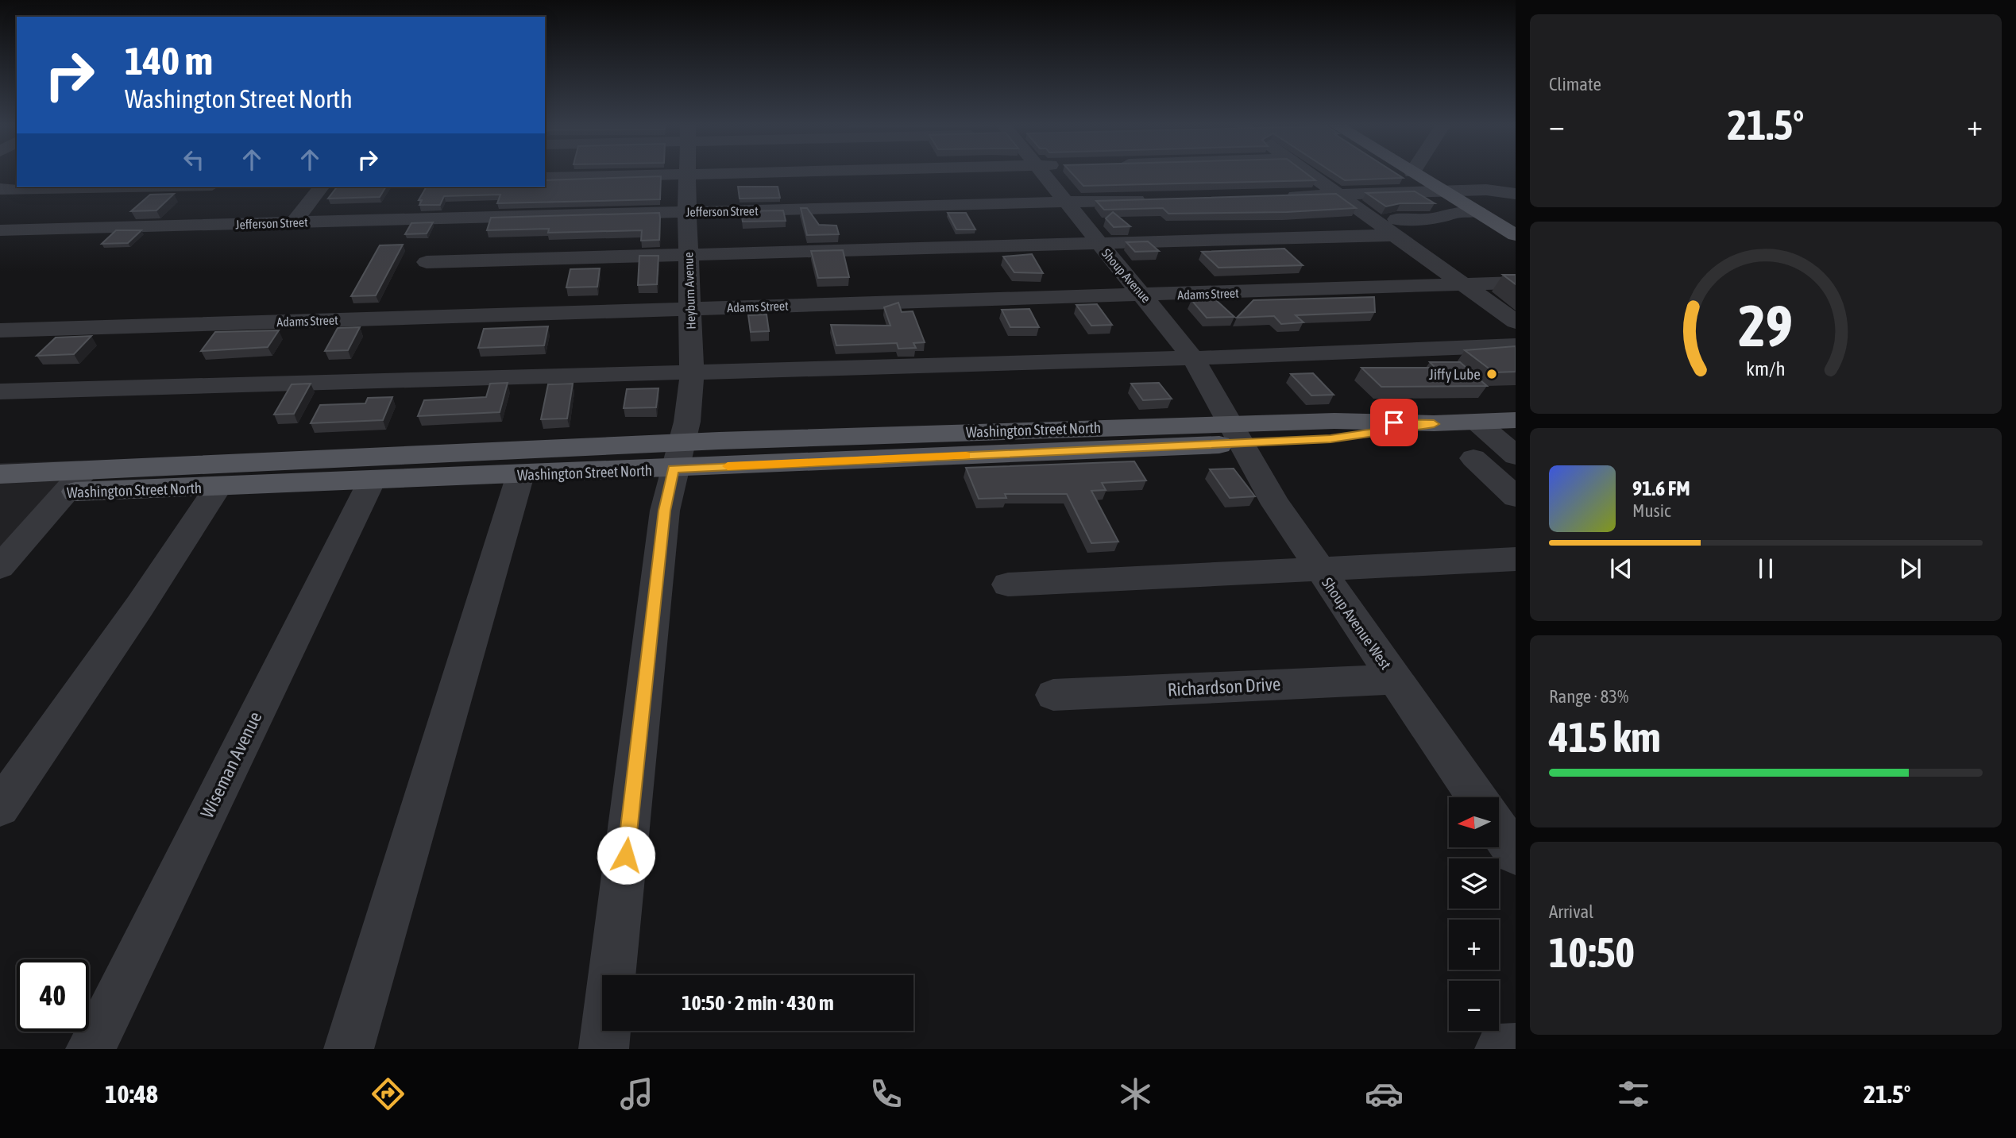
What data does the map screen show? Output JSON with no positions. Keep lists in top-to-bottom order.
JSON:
{
  "streets": {
    "main road": ["Washington Street North"],
    "street": [
      "Jefferson Street",
      "Shoup Avenue",
      "Heyburn Avenue",
      "Adams Street",
      "Shoup Avenue West",
      "Richardson Drive",
      "Wiseman Avenue"
    ]
  },
  "crossings": [
    ["Jefferson Street", "Shoup Avenue"],
    ["Jefferson Street", "Heyburn Avenue"],
    ["Shoup Avenue", "Adams Street"],
    ["Shoup Avenue", "Washington Street North"],
    ["Shoup Avenue", "Shoup Avenue West"],
    ["Heyburn Avenue", "Adams Street"],
    ["Heyburn Avenue", "Washington Street North"],
    ["Washington Street North", "Shoup Avenue West"],
    ["Washington Street North", "Wiseman Avenue"],
    ["Shoup Avenue West", "Richardson Drive"]
  ],
  "places": ["Jiffy Lube"],
  "north": "left",
  "page": {
    "tile": [
      "Climate",
      ["Range · 83%", "415 km"],
      ["Arrival", "10:50"]
    ],
    "turn": ["140 m", "Washington Street North"],
    "heat": ["−", "21.5°", "+"],
    "song": ["91.6 FM", "Music"],
    "map_buttons": ["+", "−"],
    "limit": "40",
    "trip": "10:50 · 2 min · 430 m",
    "tabs": ["10:48", "21.5°"],
    "gauge": ["29", "km/h"]
  }
}
